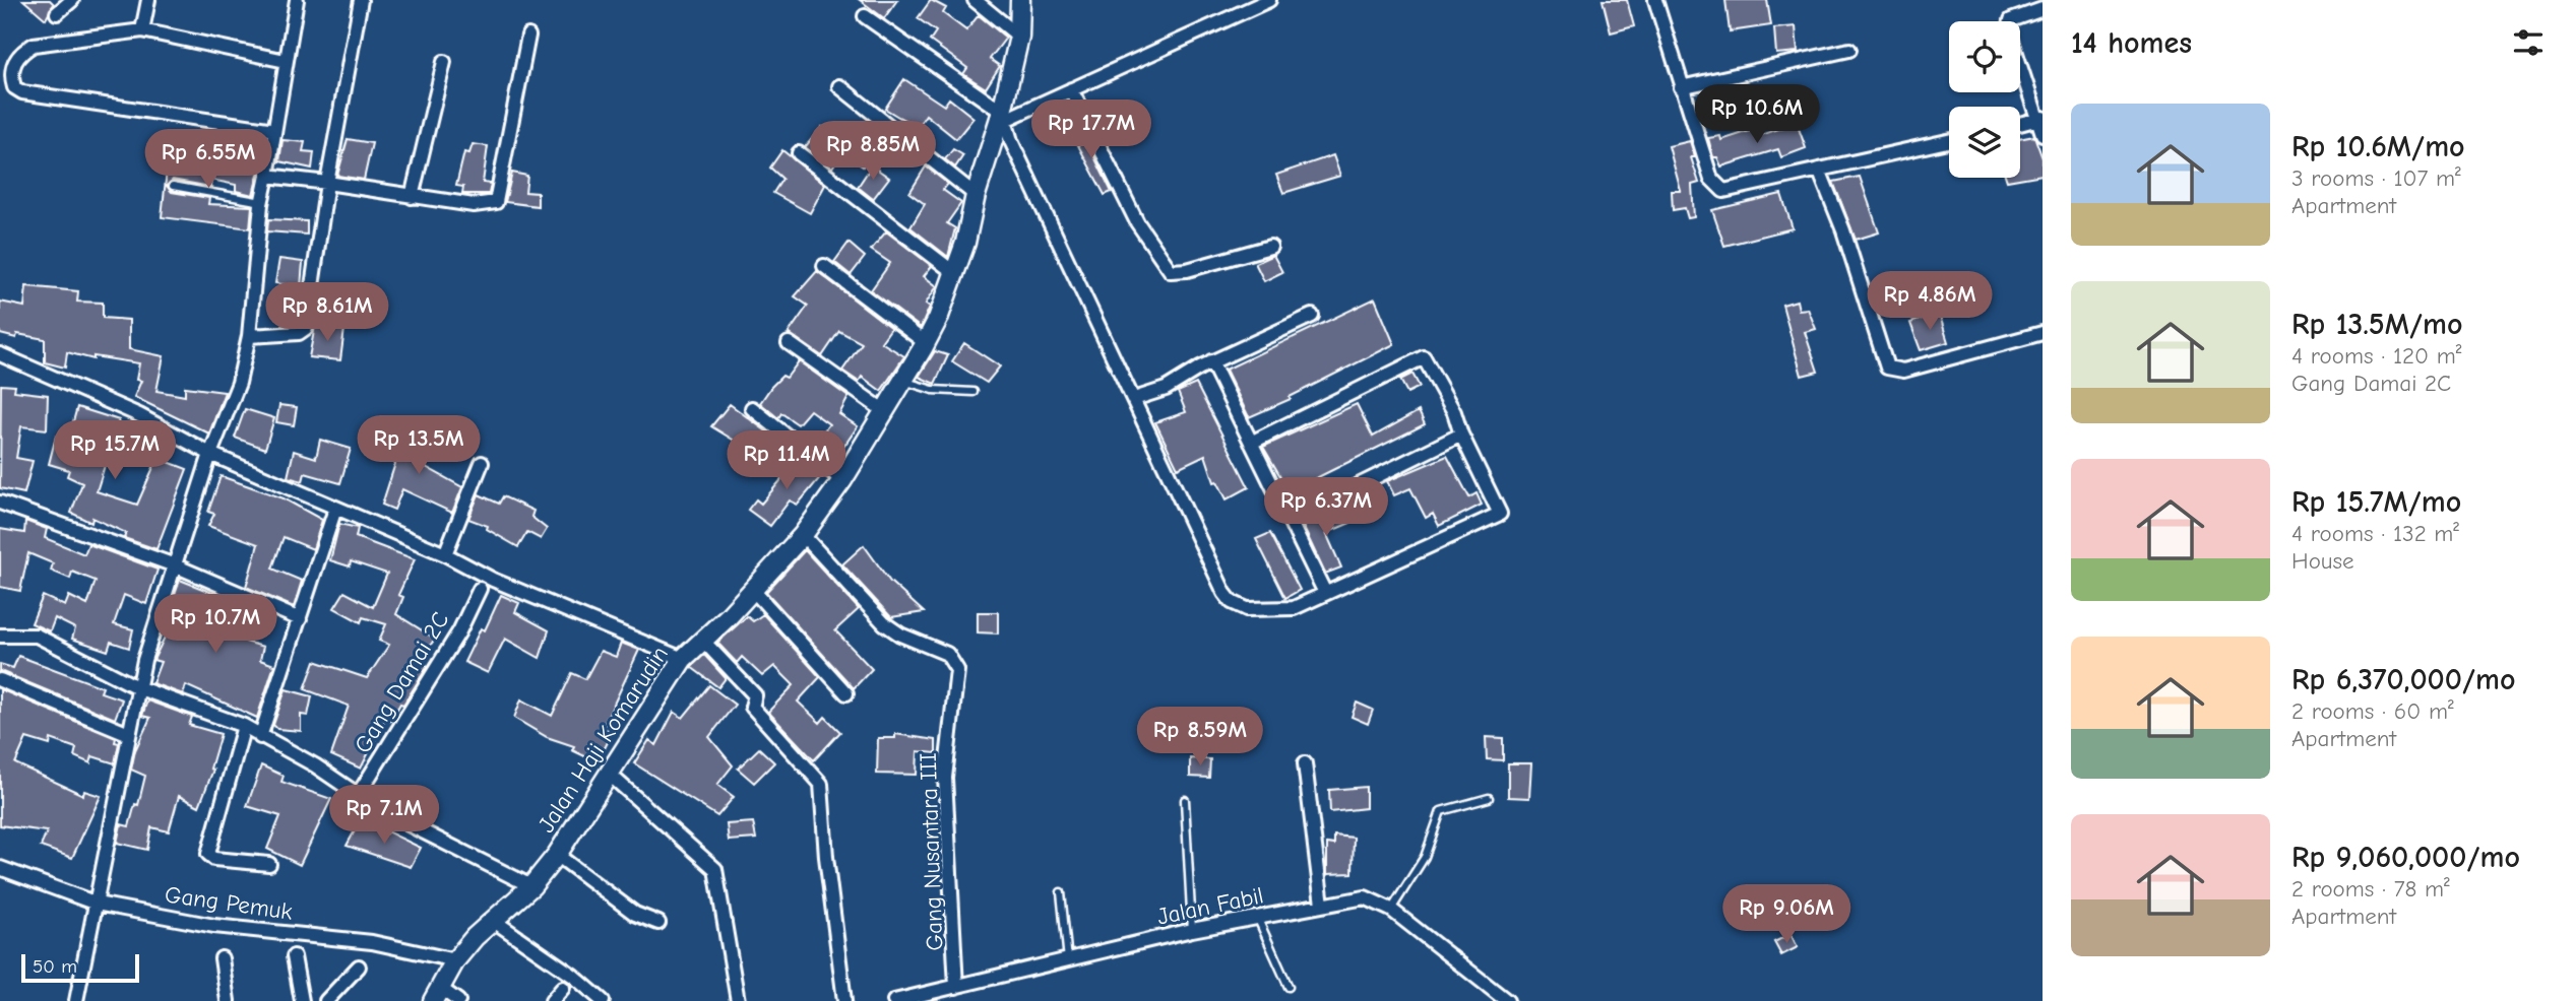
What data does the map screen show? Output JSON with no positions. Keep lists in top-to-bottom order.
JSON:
{
  "streets": {
    "street": [
      "Gang Damai 2C",
      "Jalan Haji Komarudin",
      "Gang Nusantara III",
      "Gang Pemuk",
      "Jalan Fabil"
    ]
  },
  "crossings": [
    ["Jalan Haji Komarudin", "Gang Nusantara III"],
    ["Jalan Haji Komarudin", "Gang Pemuk"],
    ["Gang Nusantara III", "Jalan Fabil"]
  ],
  "scale_bar": "50 m",
  "page": {
    "heading": "14 homes",
    "price": [
      "Rp 10.6M",
      "Rp 17.7M",
      "Rp 8.85M",
      "Rp 6.55M",
      "Rp 4.86M",
      "Rp 8.61M",
      "Rp 13.5M",
      "Rp 15.7M",
      "Rp 11.4M",
      "Rp 6.37M",
      "Rp 10.7M",
      "Rp 8.59M",
      "Rp 7.1M",
      "Rp 9.06M"
    ],
    "list": [
      {
        "name": "Rp 10.6M/mo",
        "note": "3 rooms · 107 m² · Apartment"
      },
      {
        "name": "Rp 13.5M/mo",
        "note": "4 rooms · 120 m² · Gang Damai 2C"
      },
      {
        "name": "Rp 15.7M/mo",
        "note": "4 rooms · 132 m² · House"
      },
      {
        "name": "Rp 6,370,000/mo",
        "note": "2 rooms · 60 m² · Apartment"
      },
      {
        "name": "Rp 9,060,000/mo",
        "note": "2 rooms · 78 m² · Apartment"
      }
    ],
    "scale": "50 m"
  }
}
